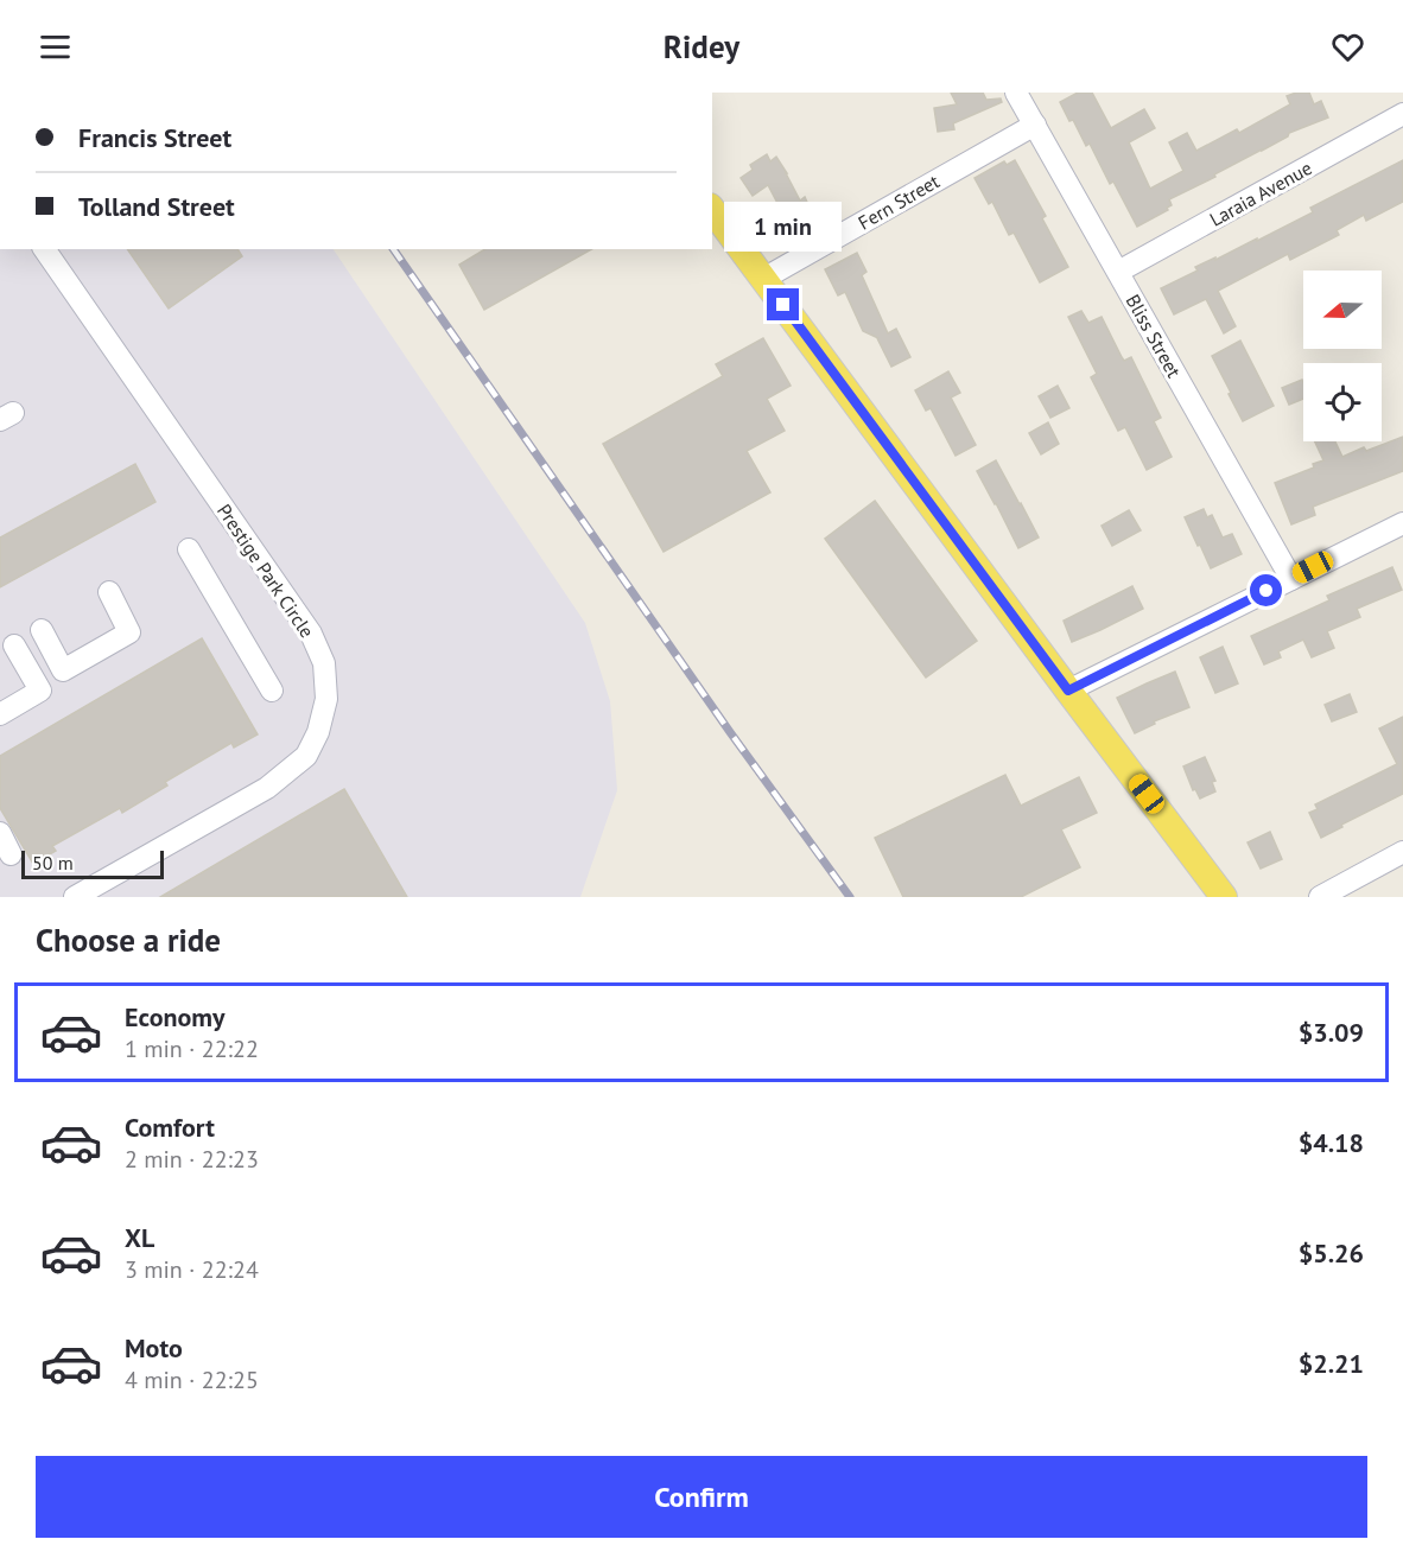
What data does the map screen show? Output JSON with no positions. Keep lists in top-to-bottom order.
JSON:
{
  "streets": {
    "street": [
      "Laraia Avenue",
      "Fern Street",
      "Bliss Street",
      "Prestige Park Circle"
    ]
  },
  "crossings": [
    ["Laraia Avenue", "Bliss Street"],
    ["Fern Street", "Bliss Street"]
  ],
  "scale_bar": "50 m",
  "north": "left",
  "page": {
    "header": "Ridey",
    "banner": ["Francis Street", "Tolland Street"],
    "bubble": "1 min",
    "scale": "50 m",
    "heading": "Choose a ride",
    "list": [
      {
        "name": "Economy",
        "note": "1 min · 22:22",
        "value": "$3.09"
      },
      {
        "name": "Comfort",
        "note": "2 min · 22:23",
        "value": "$4.18"
      },
      {
        "name": "XL",
        "note": "3 min · 22:24",
        "value": "$5.26"
      },
      {
        "name": "Moto",
        "note": "4 min · 22:25",
        "value": "$2.21"
      }
    ],
    "buttons": "Confirm"
  }
}
